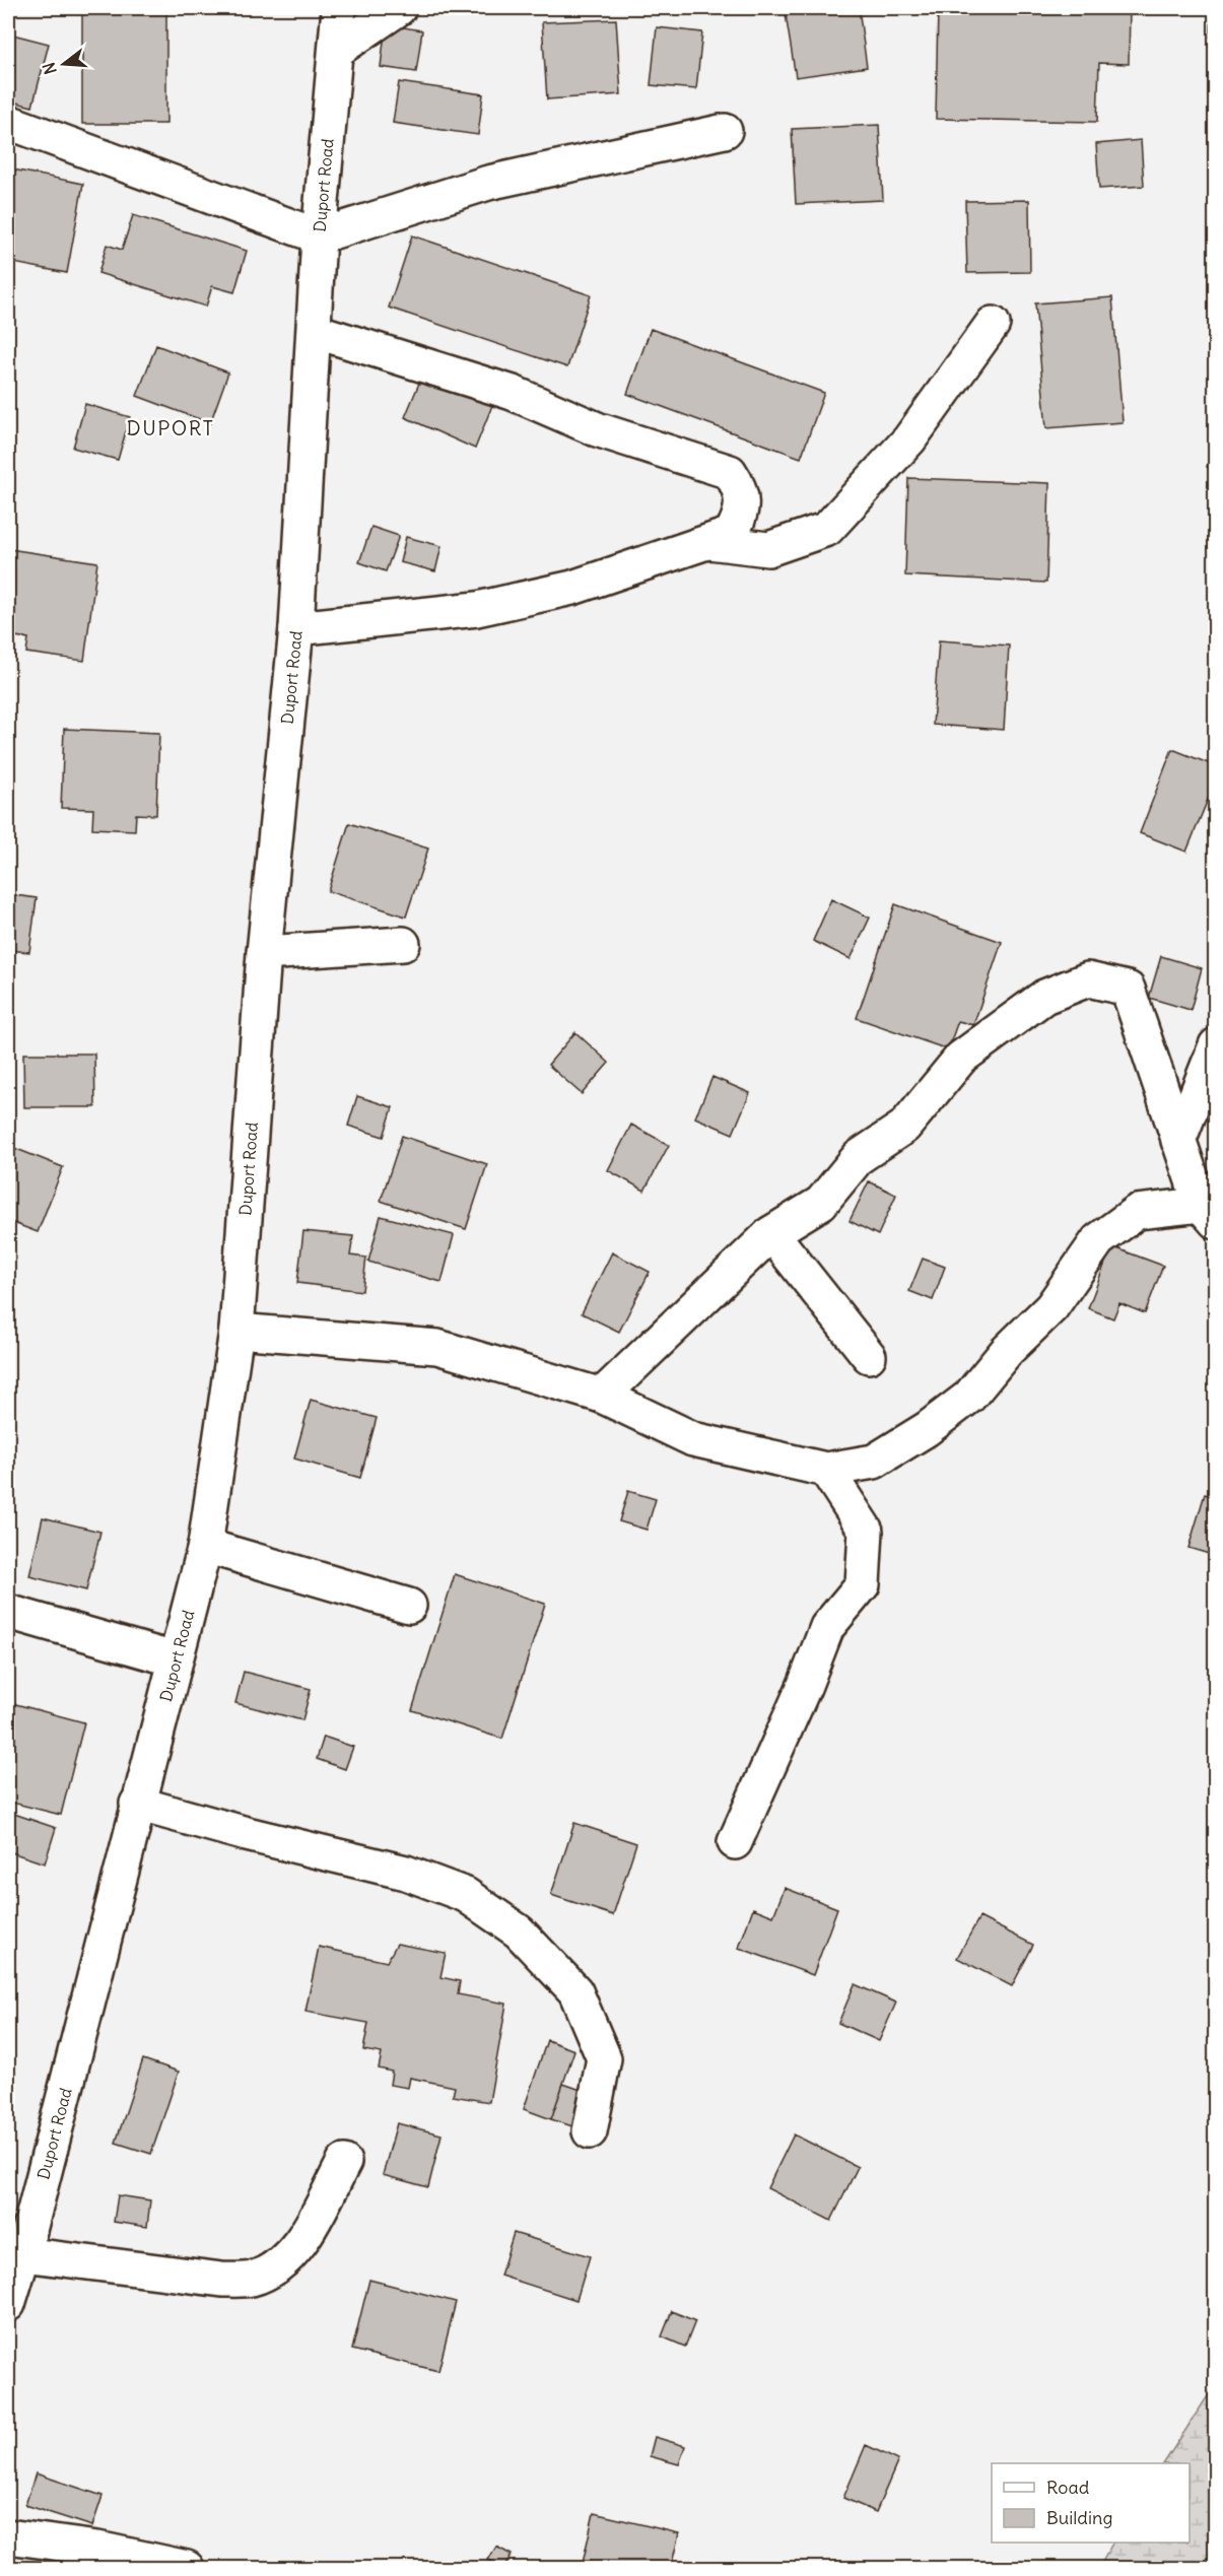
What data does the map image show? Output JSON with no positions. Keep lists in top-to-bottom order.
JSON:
{
  "streets": {
    "street": ["Duport Road"]
  },
  "districts": ["DUPORT"],
  "legend": ["Road", "Building"],
  "north": "left"
}
